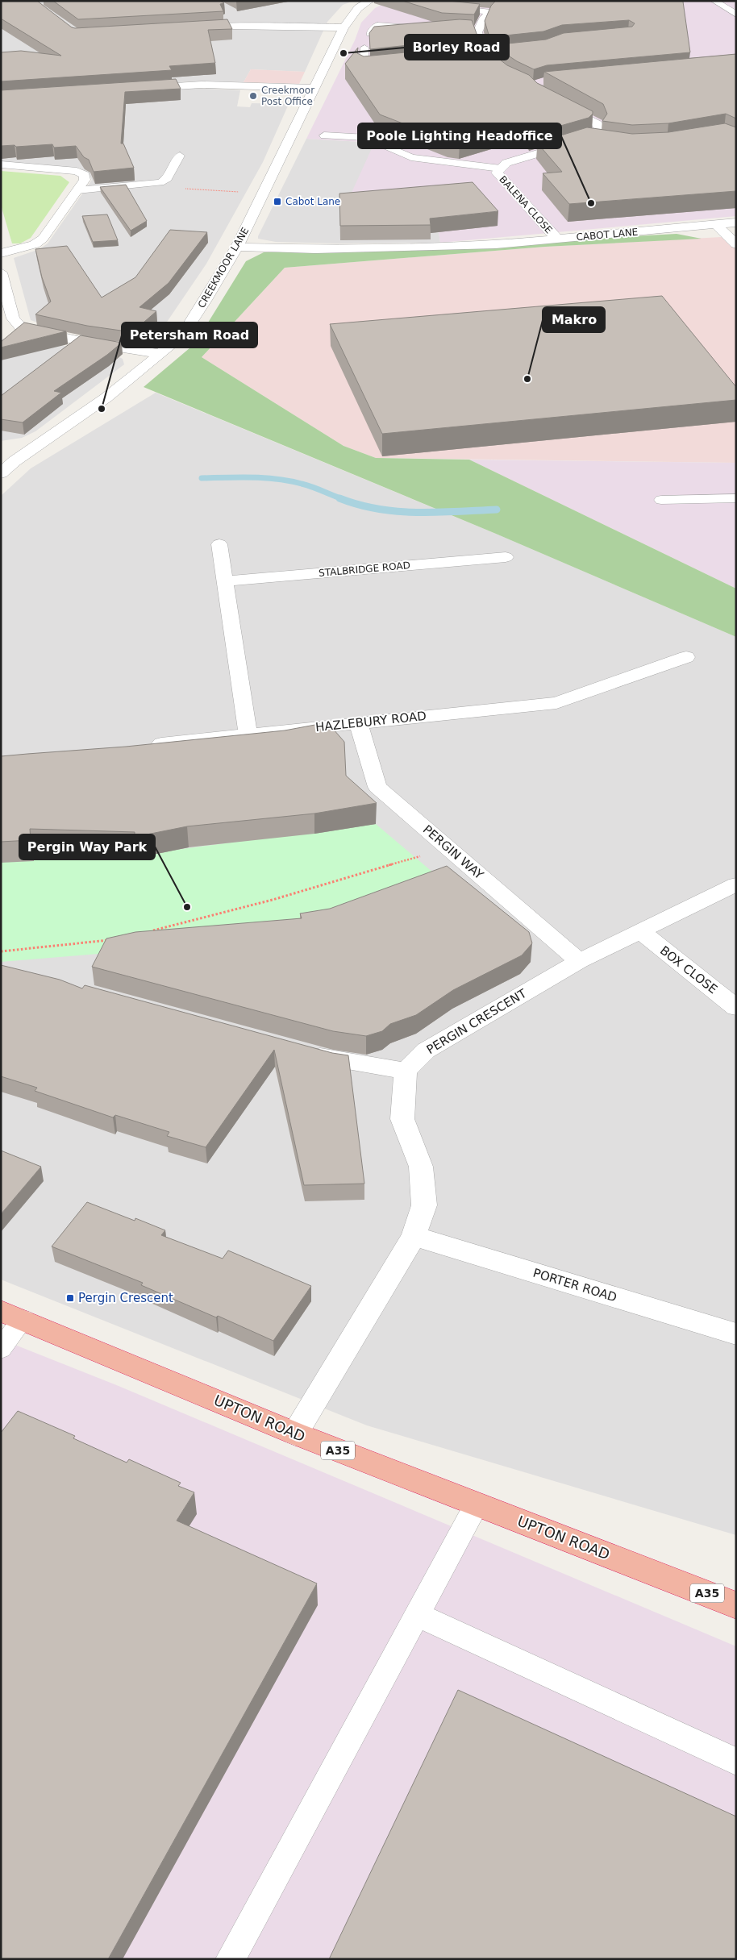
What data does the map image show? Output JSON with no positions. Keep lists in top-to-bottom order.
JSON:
{
  "streets": {
    "highway": ["UPTON ROAD", "A35"],
    "street": [
      "BALENA CLOSE",
      "CABOT LANE",
      "CREEKMOOR LANE",
      "STALBRIDGE ROAD",
      "HAZLEBURY ROAD",
      "PERGIN WAY",
      "BOX CLOSE",
      "PERGIN CRESCENT",
      "PORTER ROAD"
    ]
  },
  "crossings": [
    ["BALENA CLOSE", "CABOT LANE"],
    ["CABOT LANE", "CREEKMOOR LANE"],
    ["HAZLEBURY ROAD", "PERGIN WAY"],
    ["PERGIN WAY", "PERGIN CRESCENT"],
    ["BOX CLOSE", "PERGIN CRESCENT"]
  ],
  "places": {
    "other": [
      "Borley Road",
      "Creekmoor Post Office",
      "Poole Lighting Headoffice",
      "Makro",
      "Petersham Road",
      "Pergin Way Park"
    ],
    "transit": ["Cabot Lane", "Pergin Crescent"]
  }
}
